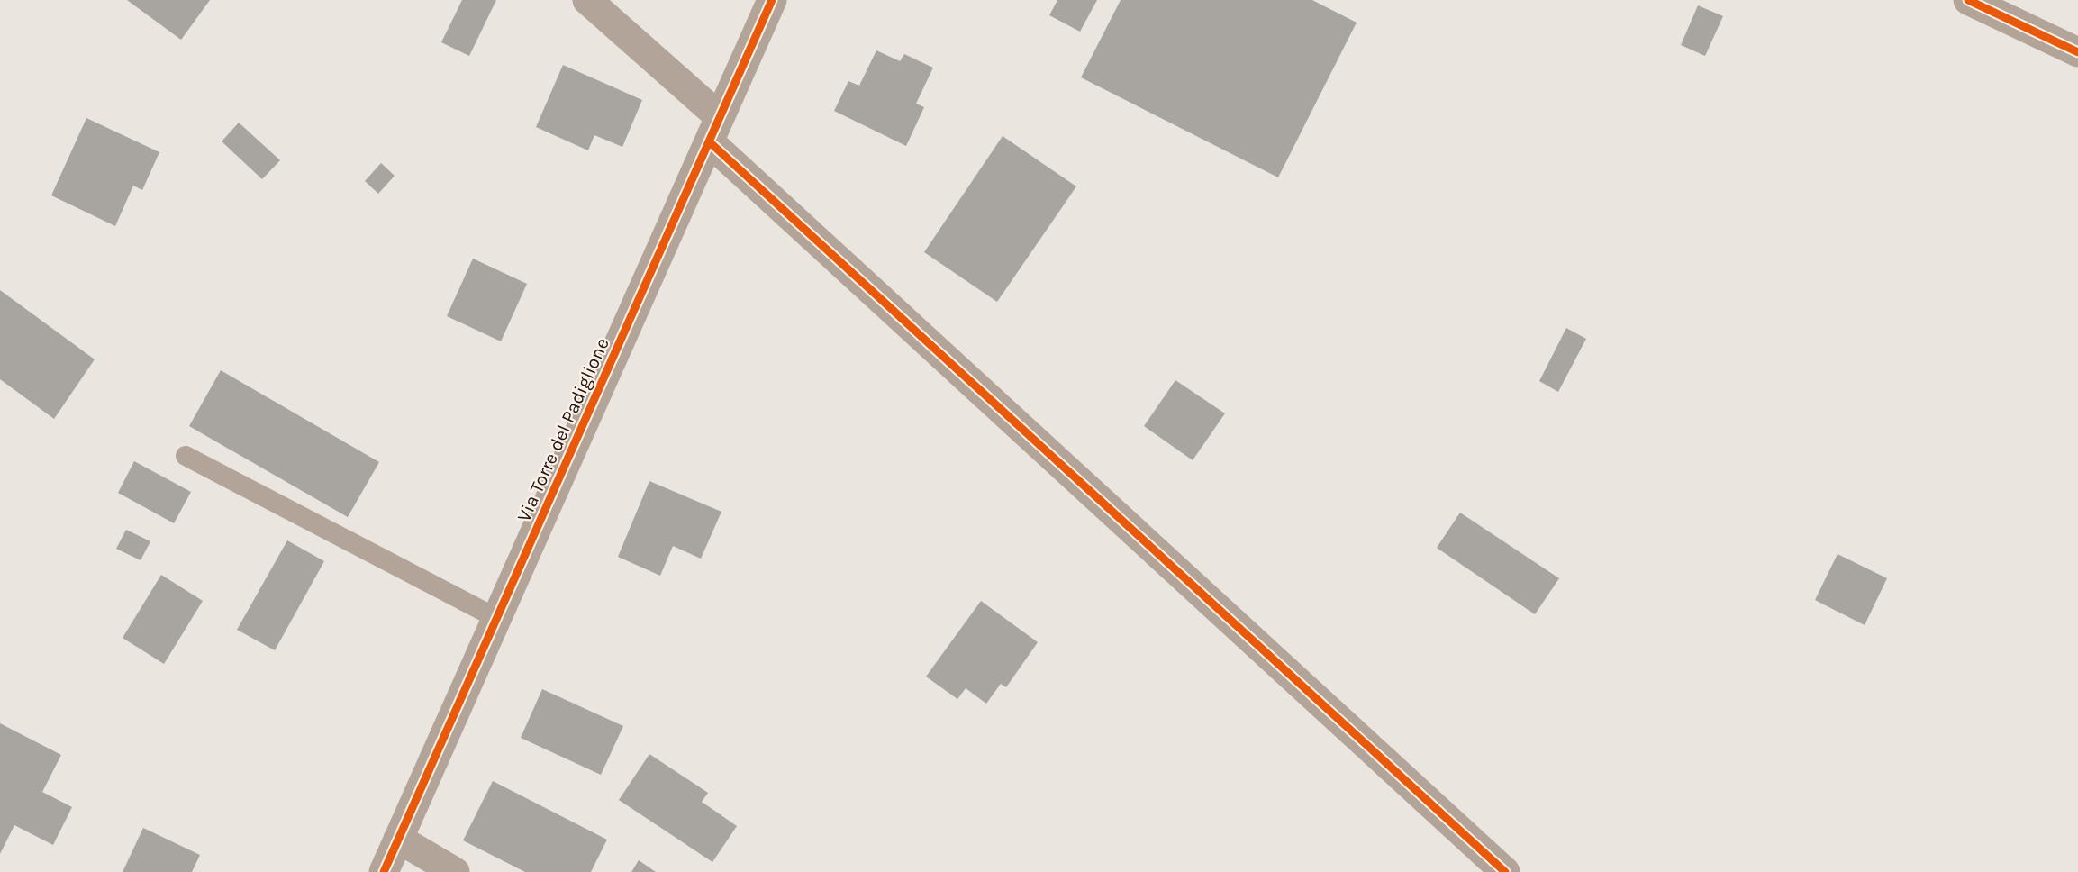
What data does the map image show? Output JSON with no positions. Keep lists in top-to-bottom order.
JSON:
{
  "streets": {
    "street": ["Via Torre del Padiglione"]
  }
}
